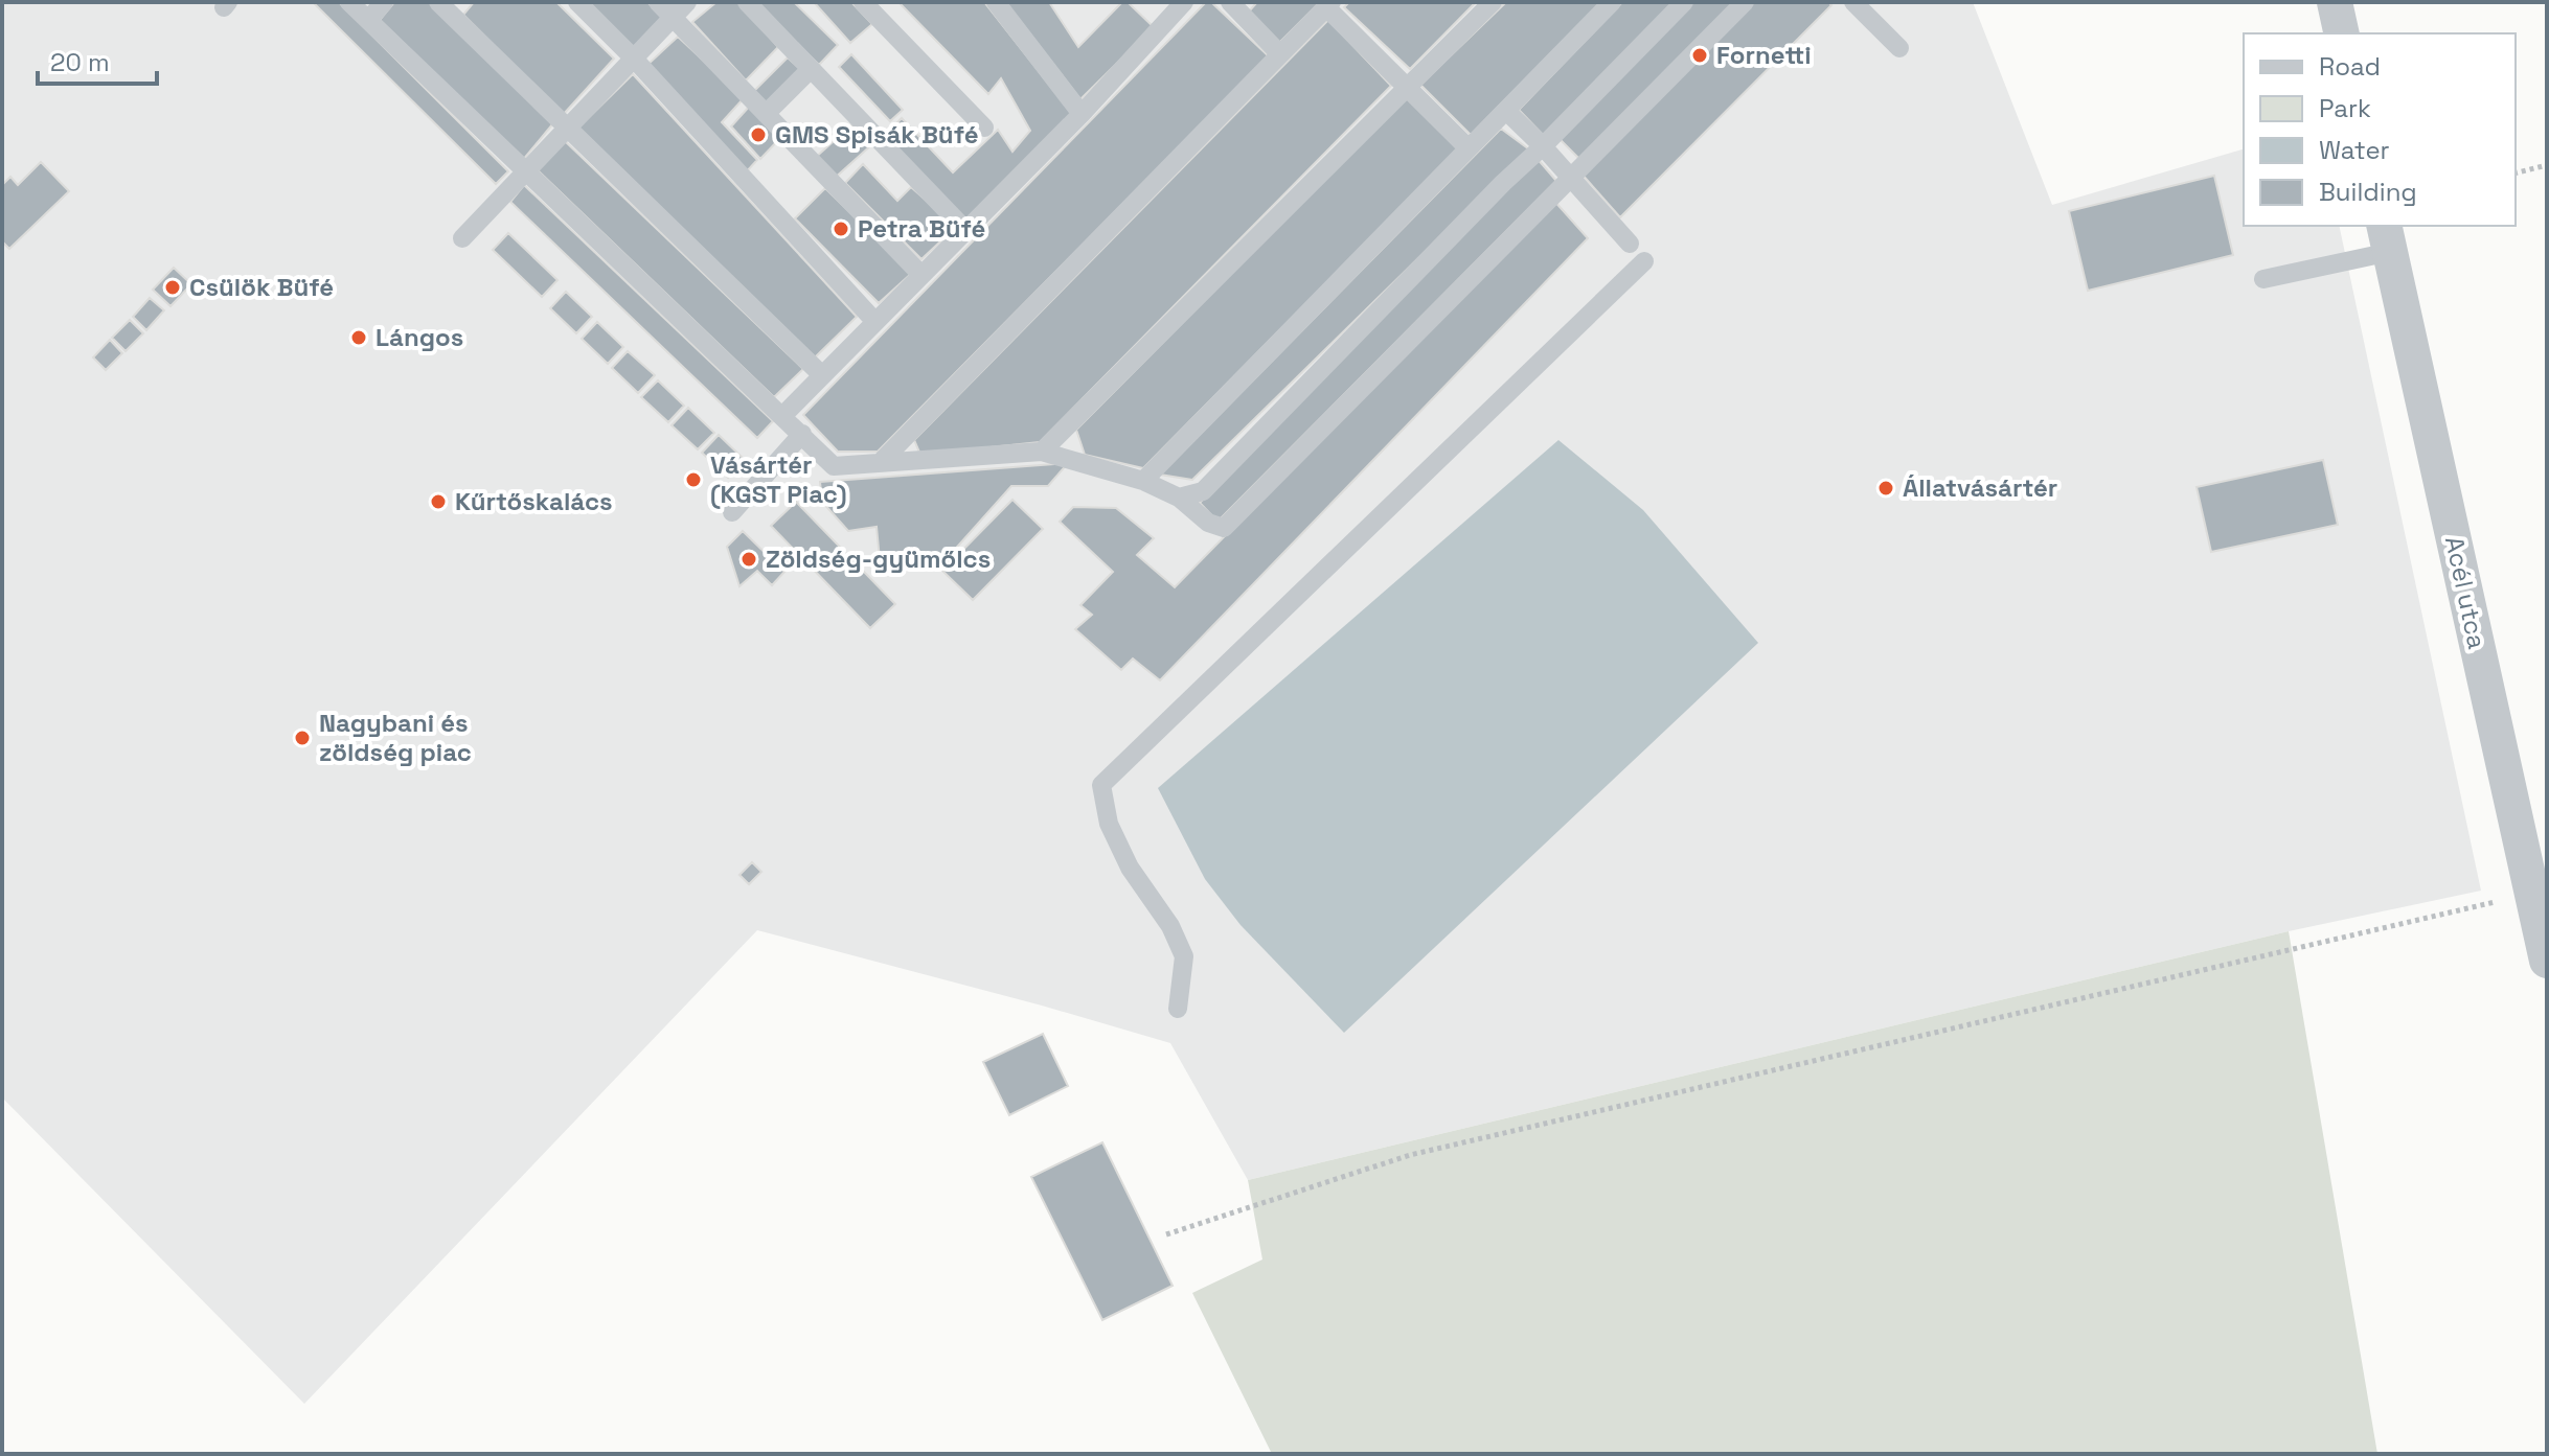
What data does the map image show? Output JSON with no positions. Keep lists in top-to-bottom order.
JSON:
{
  "streets": {
    "street": ["Acél utca"]
  },
  "places": [
    "Fornetti",
    "GMS Spisák Büfé",
    "Petra Büfé",
    "Csülök Büfé",
    "Lángos",
    "Vásártér (KGST Piac)",
    "Állatvásártér",
    "Kűrtőskalács",
    "Zöldség-gyümőlcs",
    "Nagybani és zöldség piac"
  ],
  "legend": [
    "Road",
    "Park",
    "Water",
    "Building"
  ],
  "scale_bar": "20 m"
}
